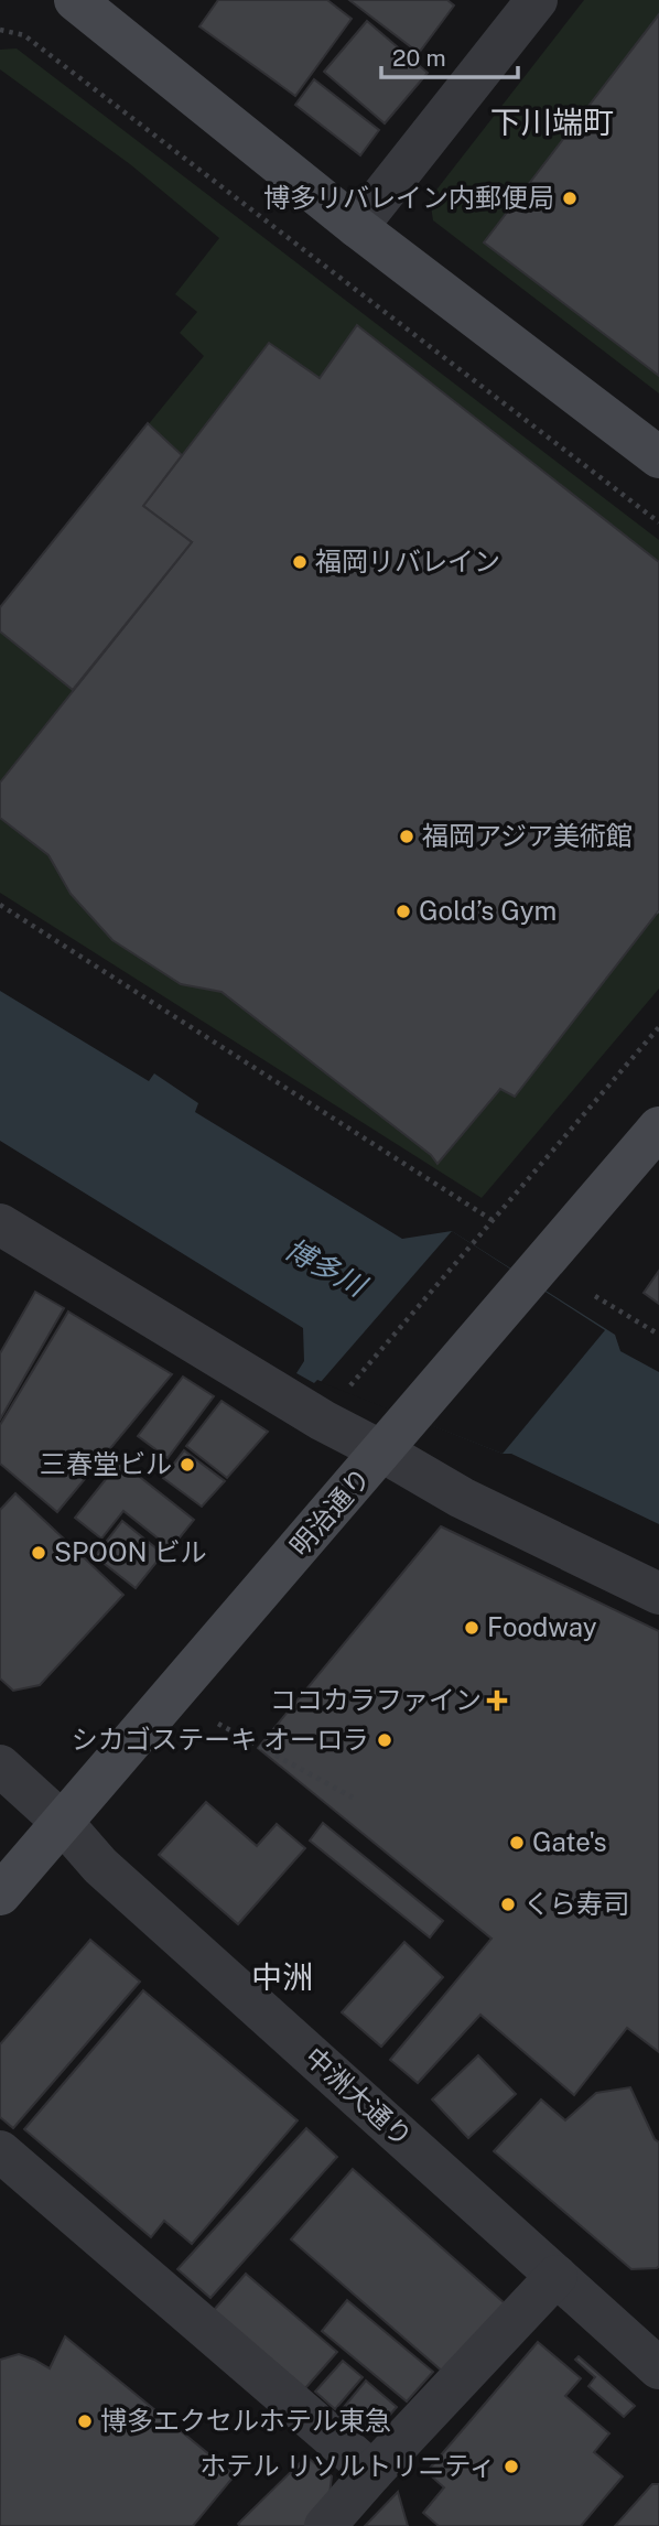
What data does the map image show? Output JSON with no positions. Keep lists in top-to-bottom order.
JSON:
{
  "streets": {
    "street": ["明治通り", "中洲大通り"]
  },
  "crossings": [
    ["明治通り", "中洲大通り"]
  ],
  "districts": ["下川端町", "中洲"],
  "water": ["博多川"],
  "places": {
    "other": [
      "博多リバレイン内郵便局",
      "福岡リバレイン",
      "福岡アジア美術館",
      "Gold’s Gym",
      "三春堂ビル",
      "SPOON ビル",
      "Foodway",
      "シカゴステーキ オーロラ",
      "Gate's",
      "くら寿司",
      "博多エクセルホテル東急",
      "ホテル リソルトリニティ"
    ],
    "health": ["ココカラファイン"]
  },
  "scale_bar": "20 m"
}
